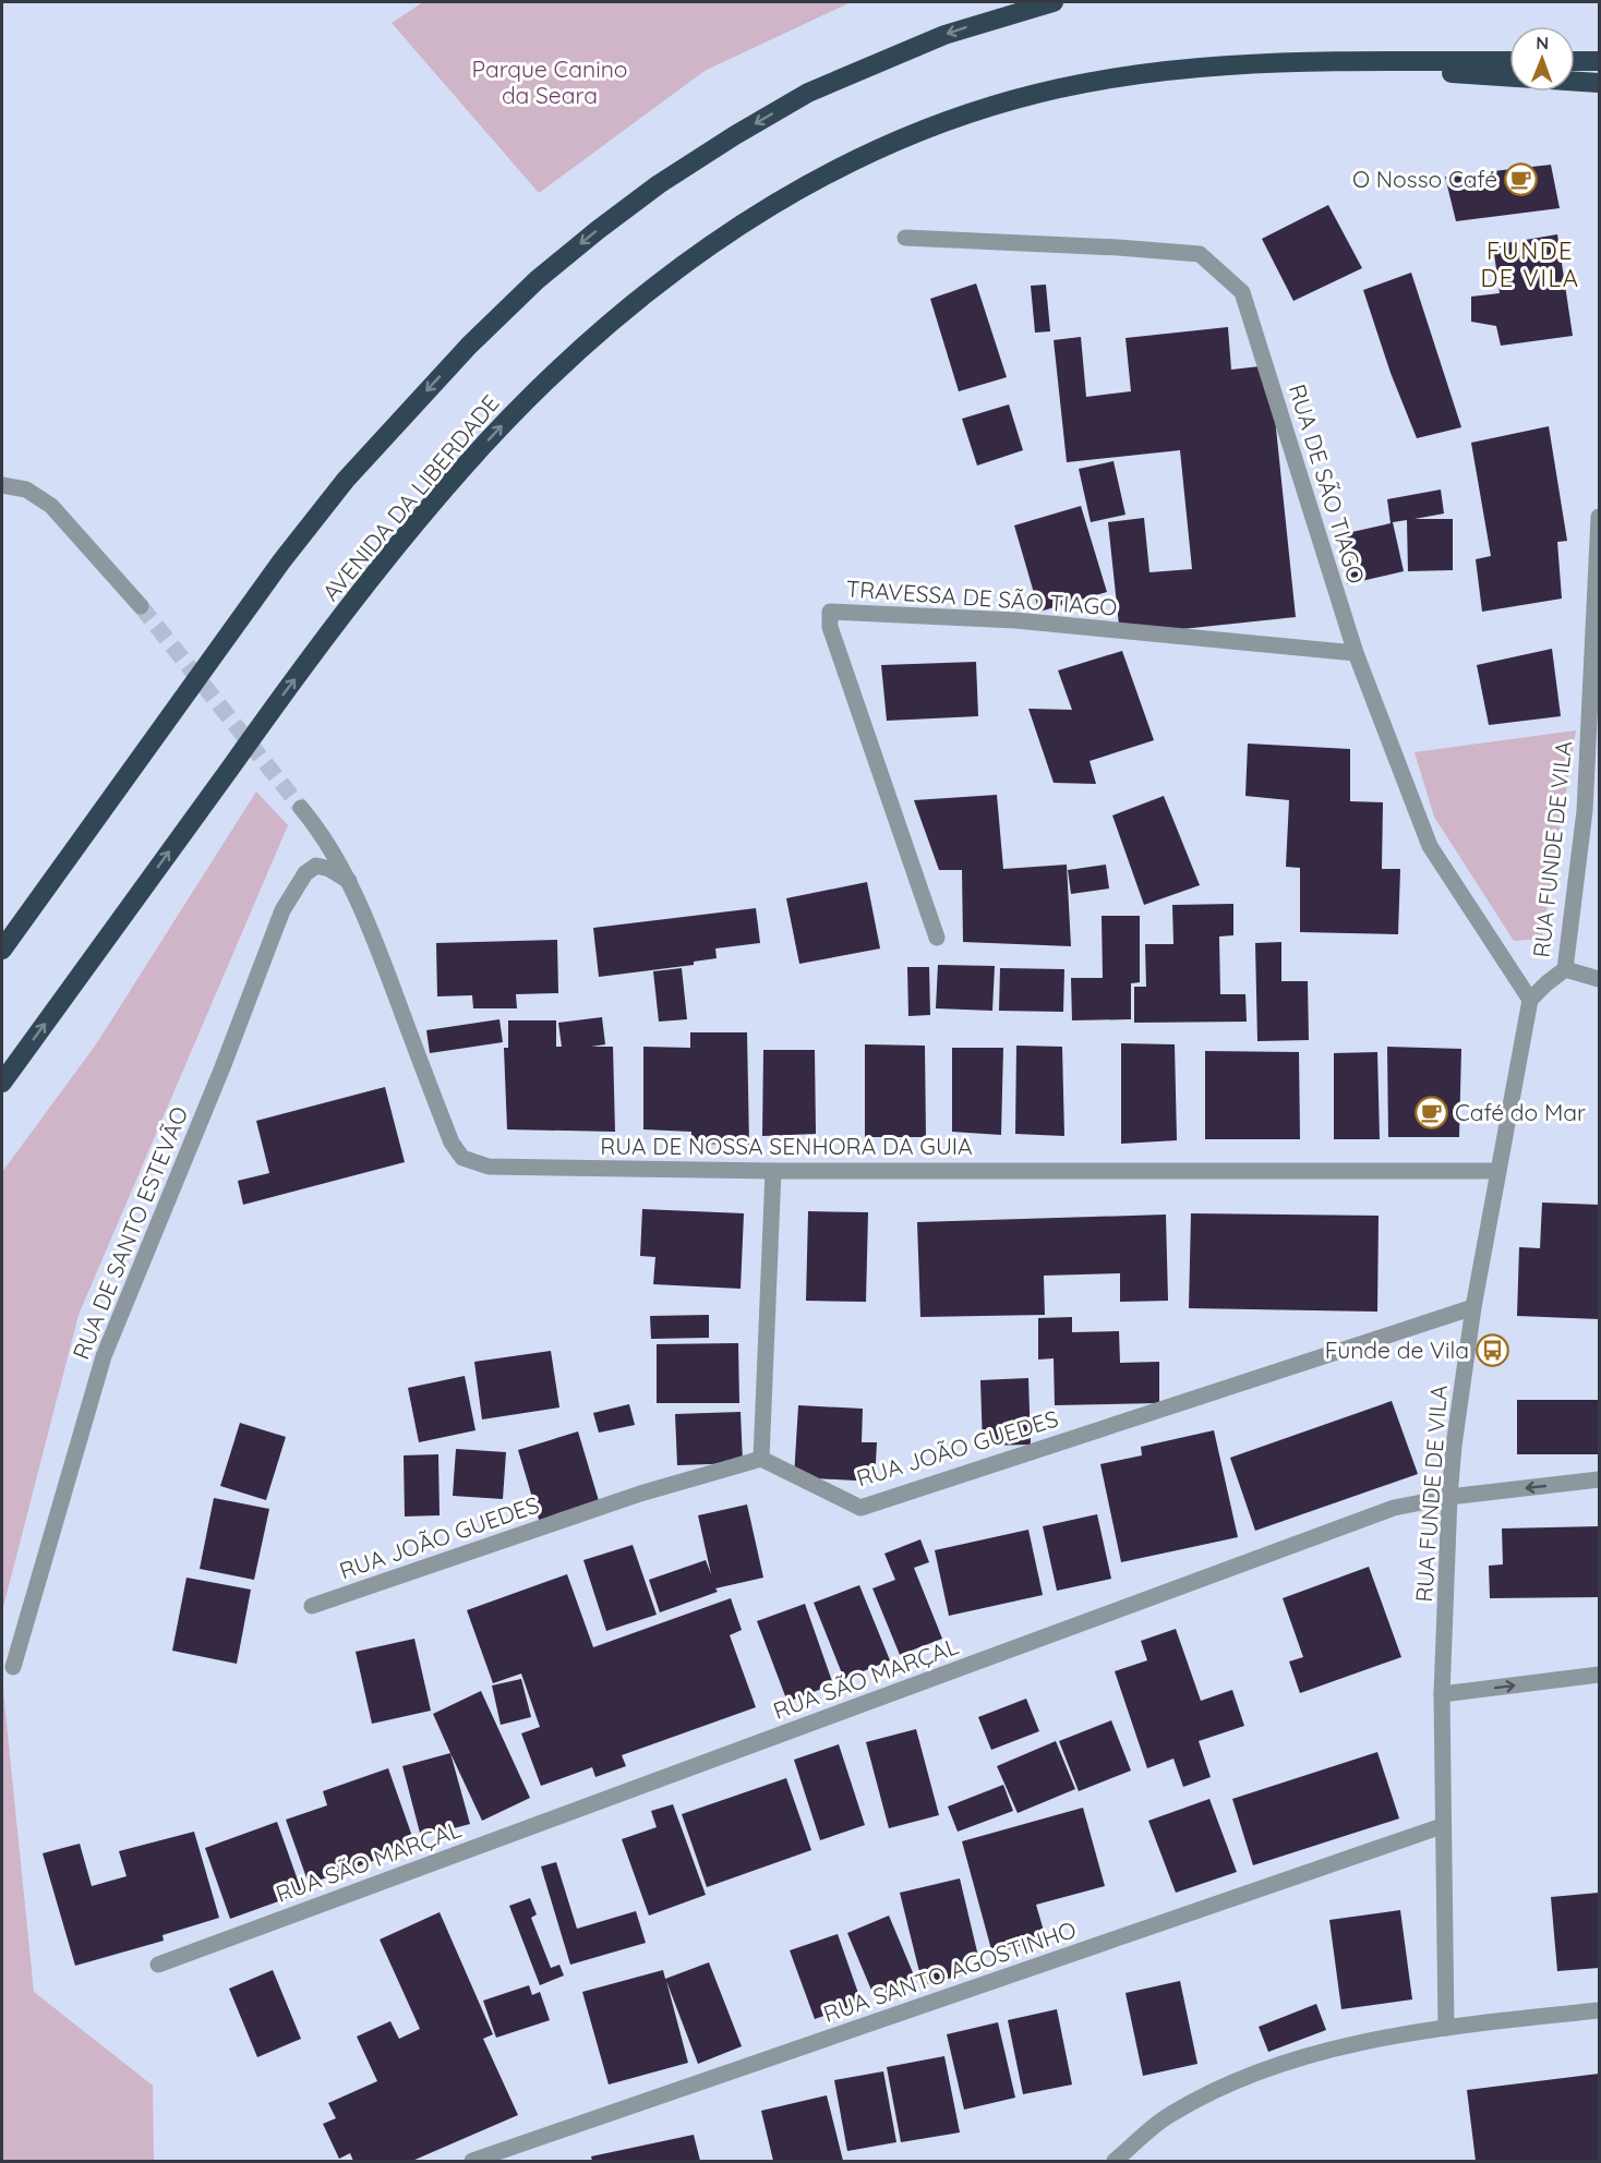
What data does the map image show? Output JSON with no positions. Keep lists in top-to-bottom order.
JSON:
{
  "streets": {
    "highway": ["AVENIDA DA LIBERDADE"],
    "street": [
      "RUA DE SÃO TIAGO",
      "TRAVESSA DE SÃO TIAGO",
      "RUA FUNDE DE VILA",
      "RUA DE NOSSA SENHORA DA GUIA",
      "RUA DE SANTO ESTEVÃO",
      "RUA JOÃO GUEDES",
      "RUA SÃO MARÇAL",
      "RUA SANTO AGOSTINHO"
    ]
  },
  "crossings": [
    ["RUA DE SÃO TIAGO", "TRAVESSA DE SÃO TIAGO"],
    ["RUA DE SÃO TIAGO", "RUA FUNDE DE VILA"],
    ["RUA FUNDE DE VILA", "RUA DE NOSSA SENHORA DA GUIA"],
    ["RUA FUNDE DE VILA", "RUA JOÃO GUEDES"],
    ["RUA FUNDE DE VILA", "RUA SÃO MARÇAL"],
    ["RUA FUNDE DE VILA", "RUA SANTO AGOSTINHO"],
    ["RUA DE NOSSA SENHORA DA GUIA", "RUA DE SANTO ESTEVÃO"]
  ],
  "districts": ["FUNDE DE VILA"],
  "parks": ["Parque Canino da Seara"],
  "places": {
    "cafe": ["O Nosso Café", "Café do Mar"],
    "bus stop": ["Funde de Vila"]
  },
  "north": "top"
}
